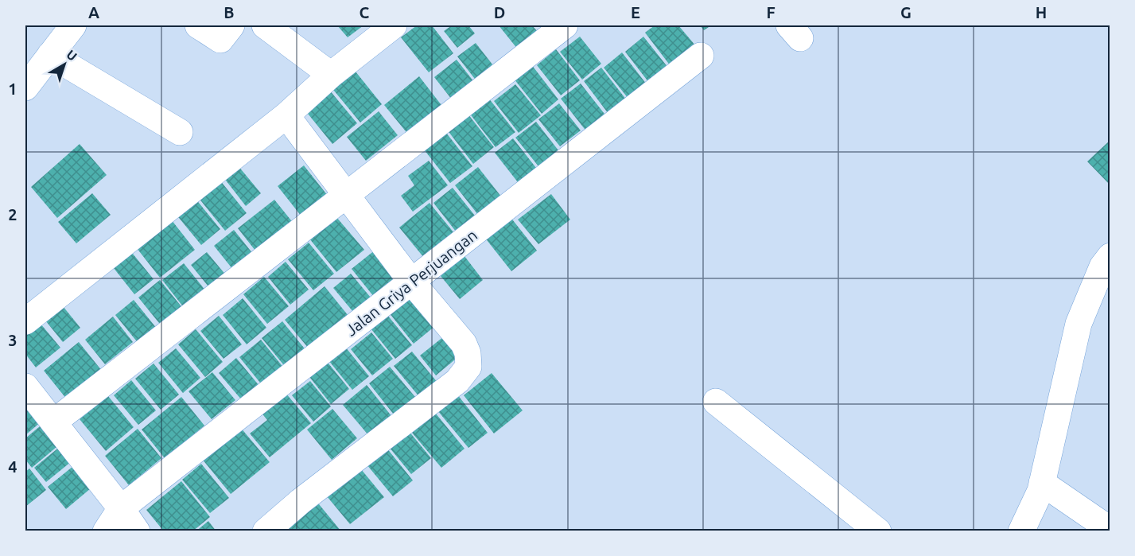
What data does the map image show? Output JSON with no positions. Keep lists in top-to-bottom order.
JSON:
{
  "streets": {
    "street": ["Jalan Griya Perjuangan"]
  },
  "north": "top right",
  "grid": {
    "columns": [
      "A",
      "B",
      "C",
      "D",
      "E",
      "F",
      "G",
      "H"
    ],
    "rows": [
      "1",
      "2",
      "3",
      "4"
    ]
  }
}
